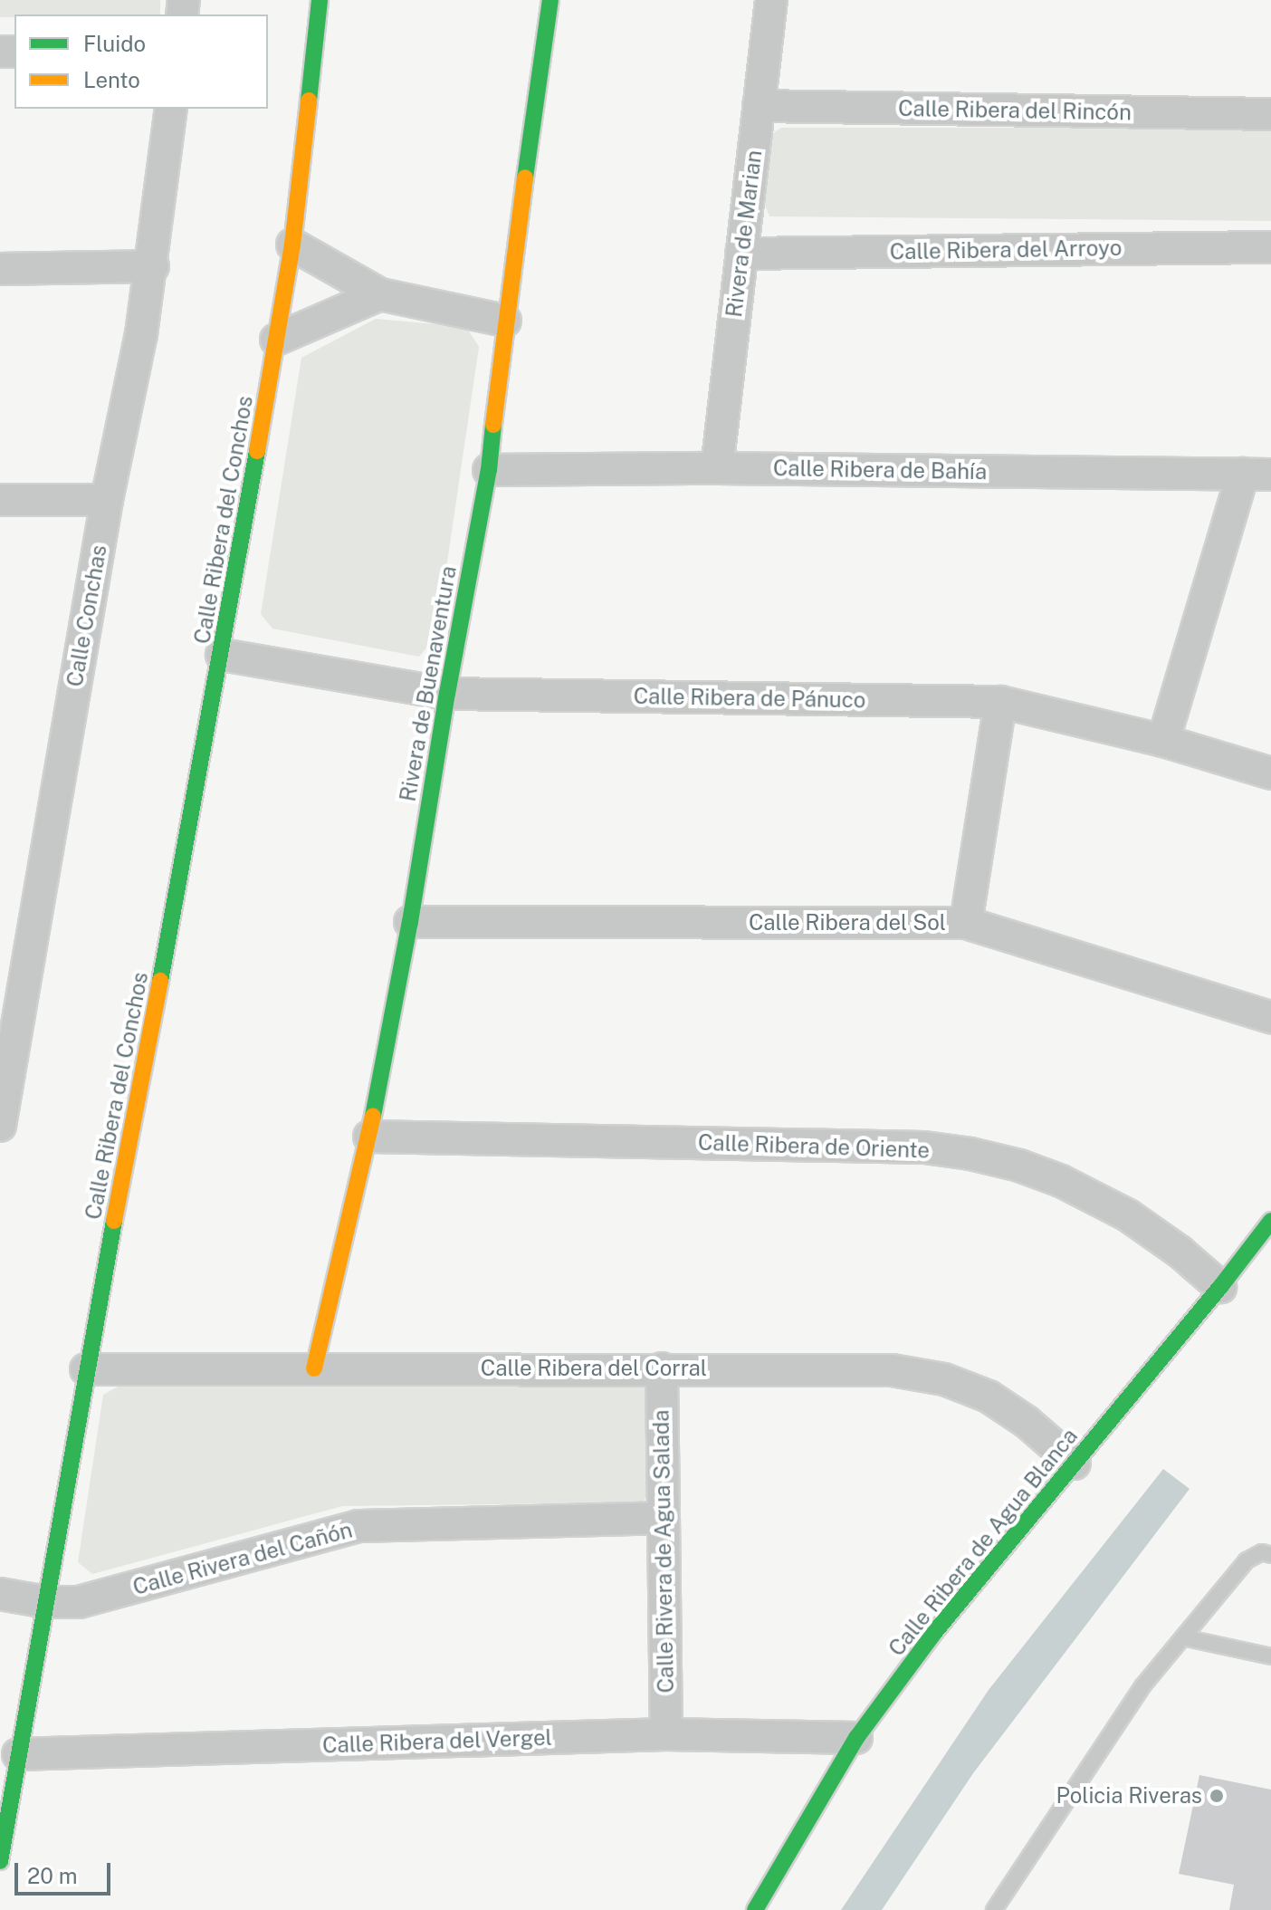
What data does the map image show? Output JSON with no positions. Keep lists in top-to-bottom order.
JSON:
{
  "streets": {
    "street": [
      "Calle Ribera del Rincón",
      "Rivera de Marian",
      "Calle Ribera del Arroyo",
      "Calle Ribera de Bahía",
      "Calle Ribera del Conchos",
      "Calle Conchas",
      "Rivera de Buenaventura",
      "Calle Ribera de Pánuco",
      "Calle Ribera del Sol",
      "Calle Ribera de Oriente",
      "Calle Ribera del Corral",
      "Calle Ribera de Agua Blanca",
      "Calle Rivera de Agua Salada",
      "Calle Rivera del Cañón",
      "Calle Ribera del Vergel"
    ]
  },
  "crossings": [
    ["Calle Ribera del Rincón", "Rivera de Marian"],
    ["Rivera de Marian", "Calle Ribera del Arroyo"],
    ["Rivera de Marian", "Calle Ribera de Bahía"],
    ["Calle Ribera de Bahía", "Rivera de Buenaventura"],
    ["Calle Ribera del Conchos", "Calle Ribera de Pánuco"],
    ["Calle Ribera del Conchos", "Calle Ribera del Corral"],
    ["Calle Ribera del Conchos", "Calle Rivera del Cañón"],
    ["Calle Ribera del Conchos", "Calle Ribera del Vergel"],
    ["Rivera de Buenaventura", "Calle Ribera de Pánuco"],
    ["Rivera de Buenaventura", "Calle Ribera del Sol"],
    ["Rivera de Buenaventura", "Calle Ribera de Oriente"],
    ["Rivera de Buenaventura", "Calle Ribera del Corral"],
    ["Calle Ribera de Oriente", "Calle Ribera de Agua Blanca"],
    ["Calle Ribera del Corral", "Calle Ribera de Agua Blanca"],
    ["Calle Ribera del Corral", "Calle Rivera de Agua Salada"],
    ["Calle Ribera de Agua Blanca", "Calle Ribera del Vergel"],
    ["Calle Rivera de Agua Salada", "Calle Rivera del Cañón"],
    ["Calle Rivera de Agua Salada", "Calle Ribera del Vergel"]
  ],
  "places": ["Policia Riveras"],
  "legend": ["Fluido", "Lento"],
  "scale_bar": "20 m"
}
